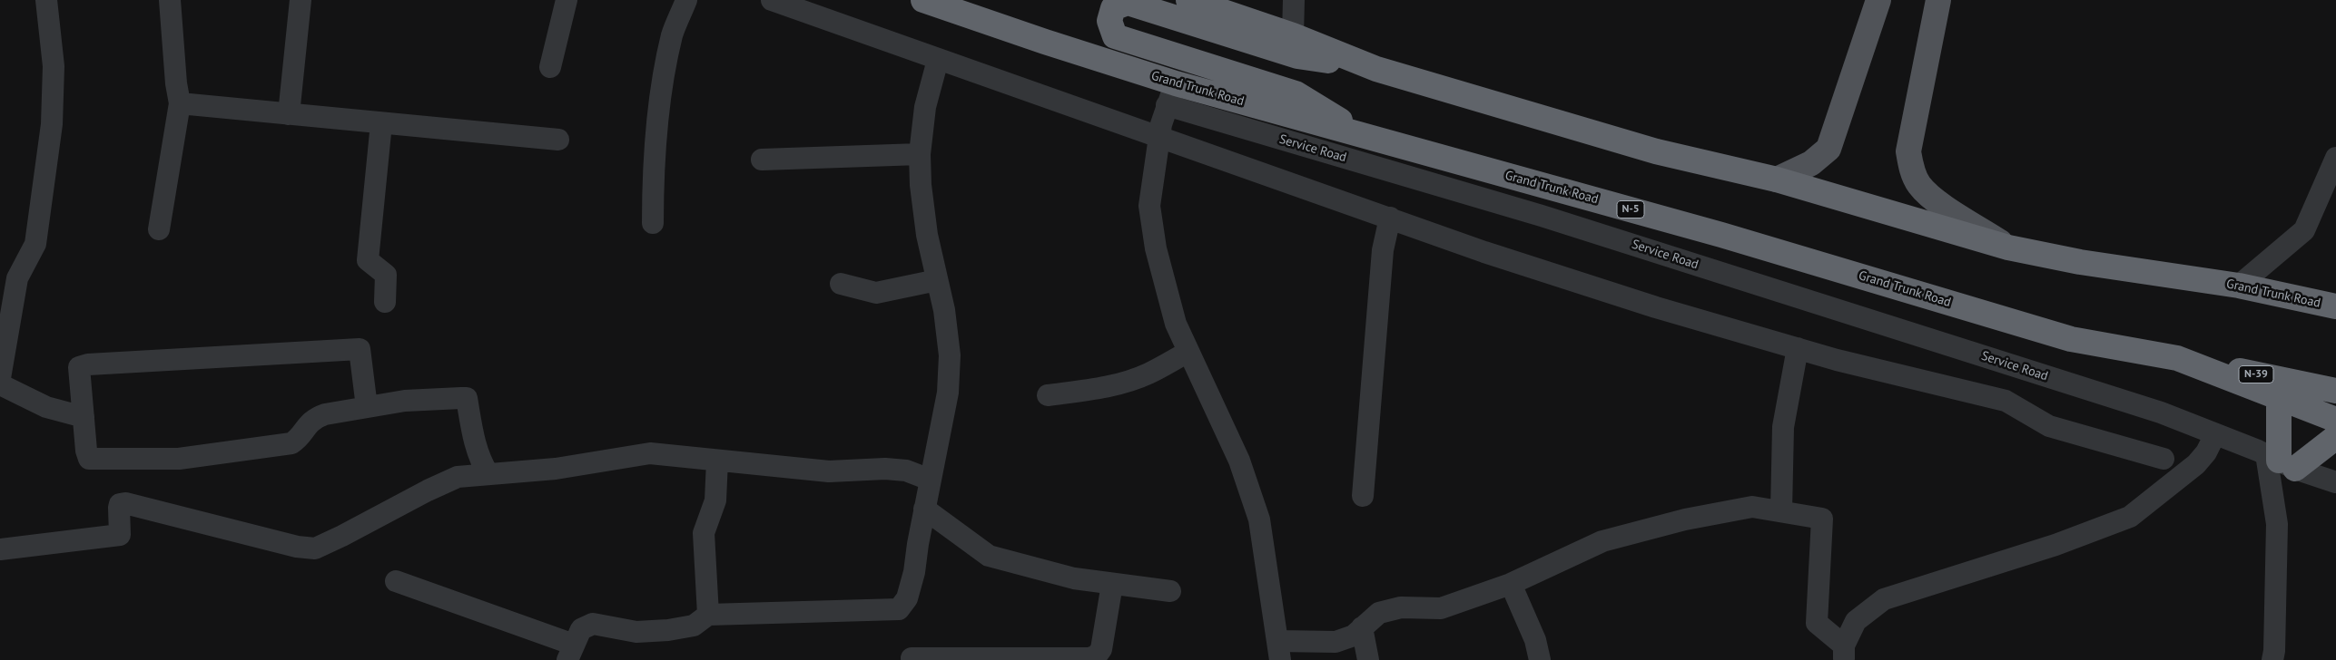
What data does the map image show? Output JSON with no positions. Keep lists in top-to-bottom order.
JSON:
{
  "streets": {
    "highway": ["Grand Trunk Road", "N-5", "N-39"],
    "street": ["Service Road"]
  },
  "crossings": [
    ["Grand Trunk Road", "Service Road"],
    ["Grand Trunk Road", "N-39"]
  ]
}
